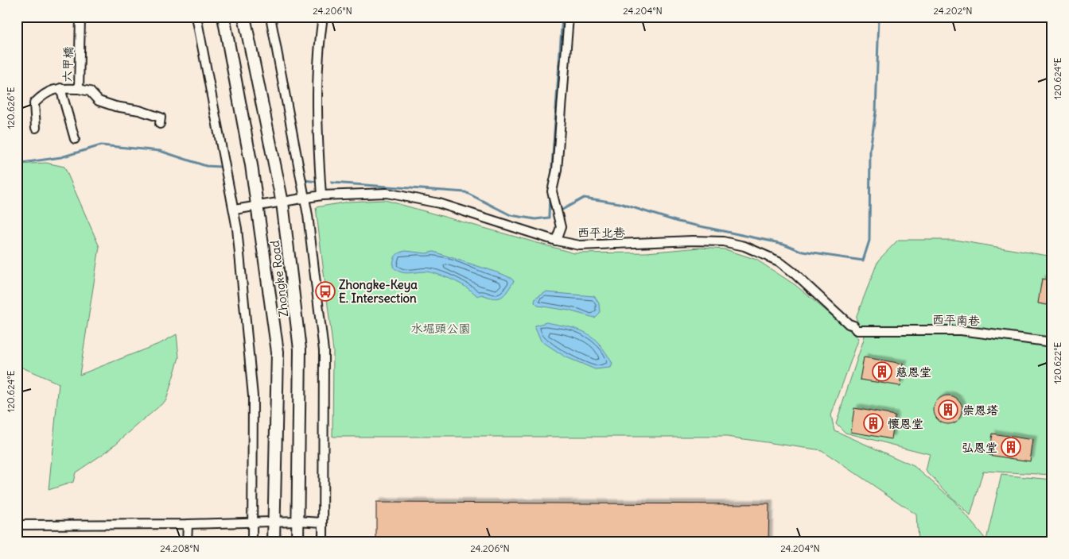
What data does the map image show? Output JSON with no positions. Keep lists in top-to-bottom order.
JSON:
{
  "streets": {
    "street": [
      "六甲橋",
      "西平北巷",
      "Zhongke Road",
      "西平南巷"
    ]
  },
  "crossings": [
    ["西平北巷", "Zhongke Road"],
    ["西平北巷", "西平南巷"]
  ],
  "parks": ["水堀頭公園"],
  "places": {
    "bus stop": ["Zhongke-Keya E. Intersection"],
    "building": [
      "慈恩堂",
      "崇恩塔",
      "懷恩堂",
      "弘恩堂"
    ]
  },
  "coordinates": [
    "24.206°N",
    "24.204°N",
    "24.202°N",
    "120.624°E",
    "120.626°E",
    "120.622°E",
    "24.208°N"
  ]
}
